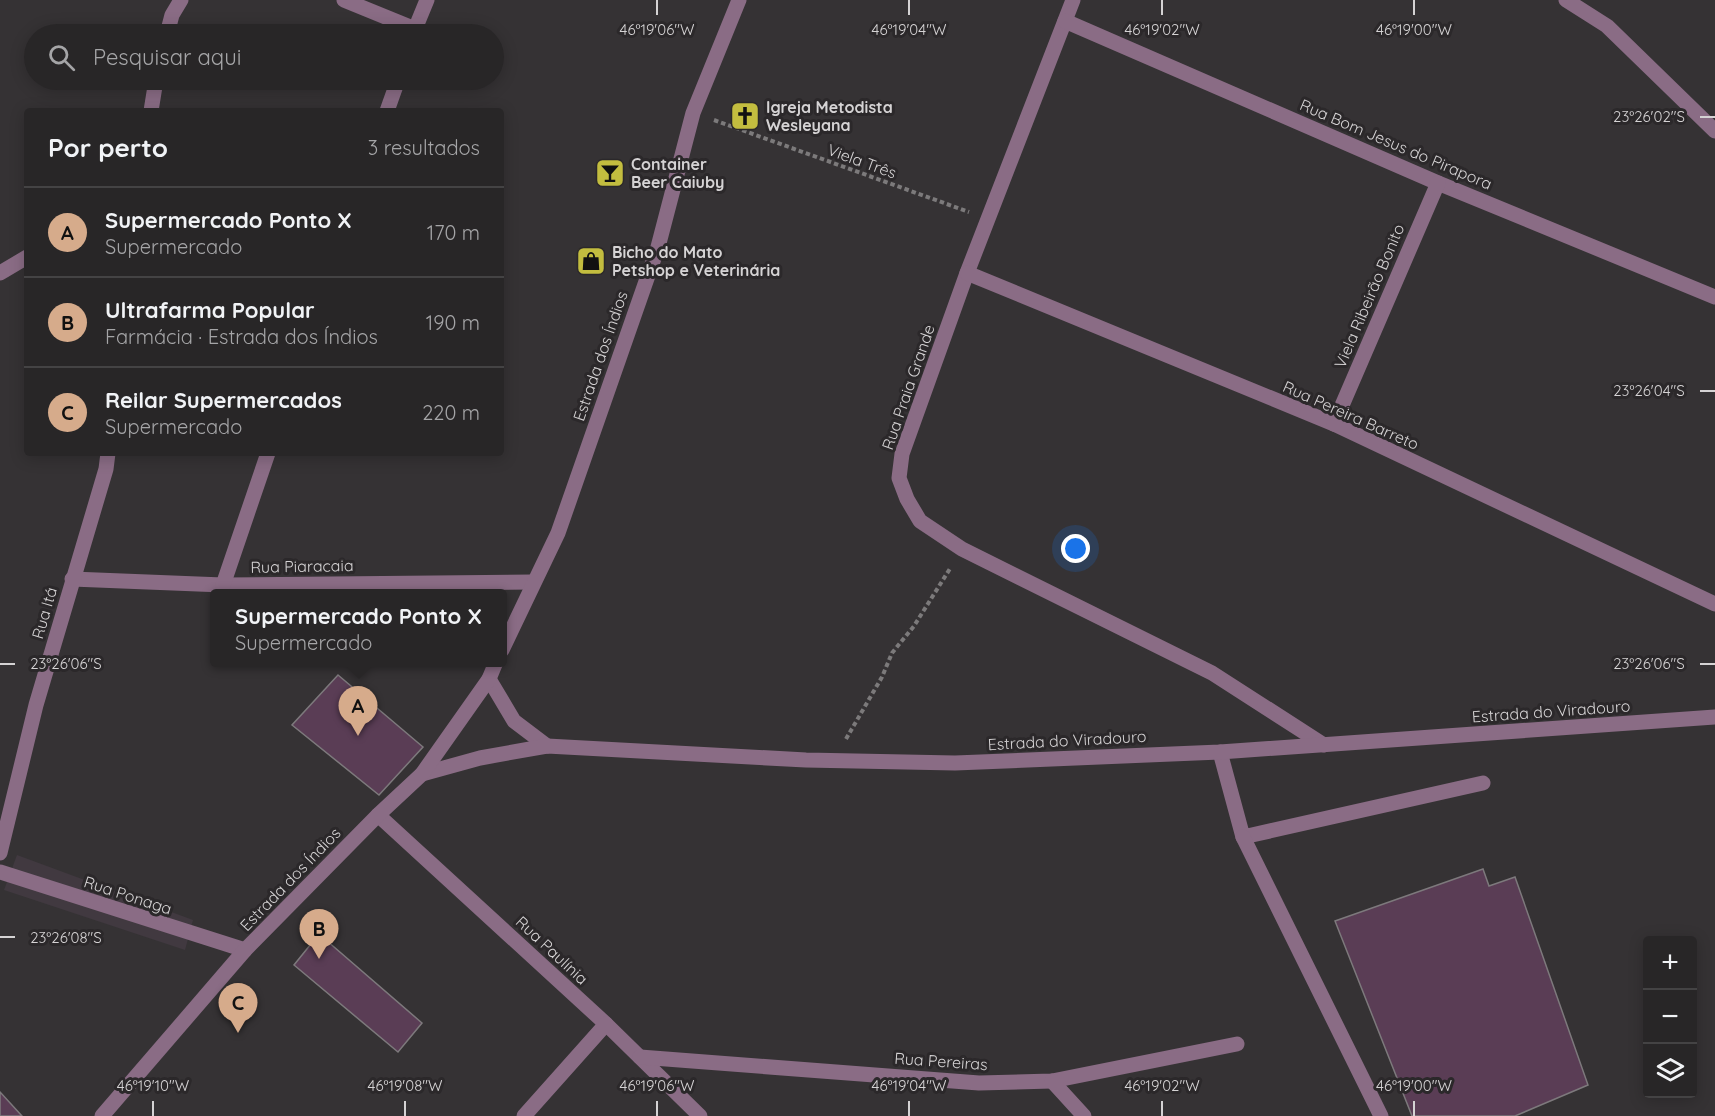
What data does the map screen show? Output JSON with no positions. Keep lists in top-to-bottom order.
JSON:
{
  "streets": {
    "street": [
      "Rua Bom Jesus do Pirapora",
      "Viela Ribeirão Bonito",
      "Estrada dos Índios",
      "Rua Praia Grande",
      "Rua Pereira Barreto",
      "Rua Piaracaia",
      "Rua Itá",
      "Estrada do Viradouro",
      "Rua Ponaga",
      "Rua Paulínia",
      "Rua Pereiras"
    ],
    "path": ["Viela Três"]
  },
  "crossings": [
    ["Rua Bom Jesus do Pirapora", "Viela Ribeirão Bonito"],
    ["Rua Bom Jesus do Pirapora", "Rua Praia Grande"],
    ["Viela Três", "Estrada dos Índios"],
    ["Viela Três", "Rua Praia Grande"],
    ["Viela Ribeirão Bonito", "Rua Pereira Barreto"],
    ["Estrada dos Índios", "Rua Piaracaia"],
    ["Estrada dos Índios", "Estrada do Viradouro"],
    ["Estrada dos Índios", "Rua Ponaga"],
    ["Estrada dos Índios", "Rua Paulínia"],
    ["Rua Praia Grande", "Rua Pereira Barreto"],
    ["Rua Praia Grande", "Estrada do Viradouro"],
    ["Rua Piaracaia", "Rua Itá"],
    ["Rua Paulínia", "Rua Pereiras"]
  ],
  "places": {
    "church": ["Igreja Metodista Wesleyana"],
    "bar": ["Container Beer Caiuby"],
    "shop": ["Bicho do Mato Petshop e Veterinária"]
  },
  "page": {
    "search": "Pesquisar aqui",
    "heading": ["Por perto", "3 resultados"],
    "list": [
      {
        "mark": "A",
        "name": "Supermercado Ponto X",
        "note": "Supermercado",
        "value": "170 m"
      },
      {
        "mark": "B",
        "name": "Ultrafarma Popular",
        "note": "Farmácia · Estrada dos Índios",
        "value": "190 m"
      },
      {
        "mark": "C",
        "name": "Reilar Supermercados",
        "note": "Supermercado",
        "value": "220 m"
      }
    ],
    "popup": ["Supermercado Ponto X", "Supermercado"],
    "pins": ["A", "B", "C"],
    "map_buttons": ["+", "−"]
  },
  "coordinates": [
    "46°19'06\"W",
    "46°19'04\"W",
    "46°19'02\"W",
    "46°19'00\"W",
    "23°26'02\"S",
    "23°26'04\"S",
    "23°26'06\"S",
    "23°26'08\"S",
    "46°19'10\"W",
    "46°19'08\"W"
  ]
}
